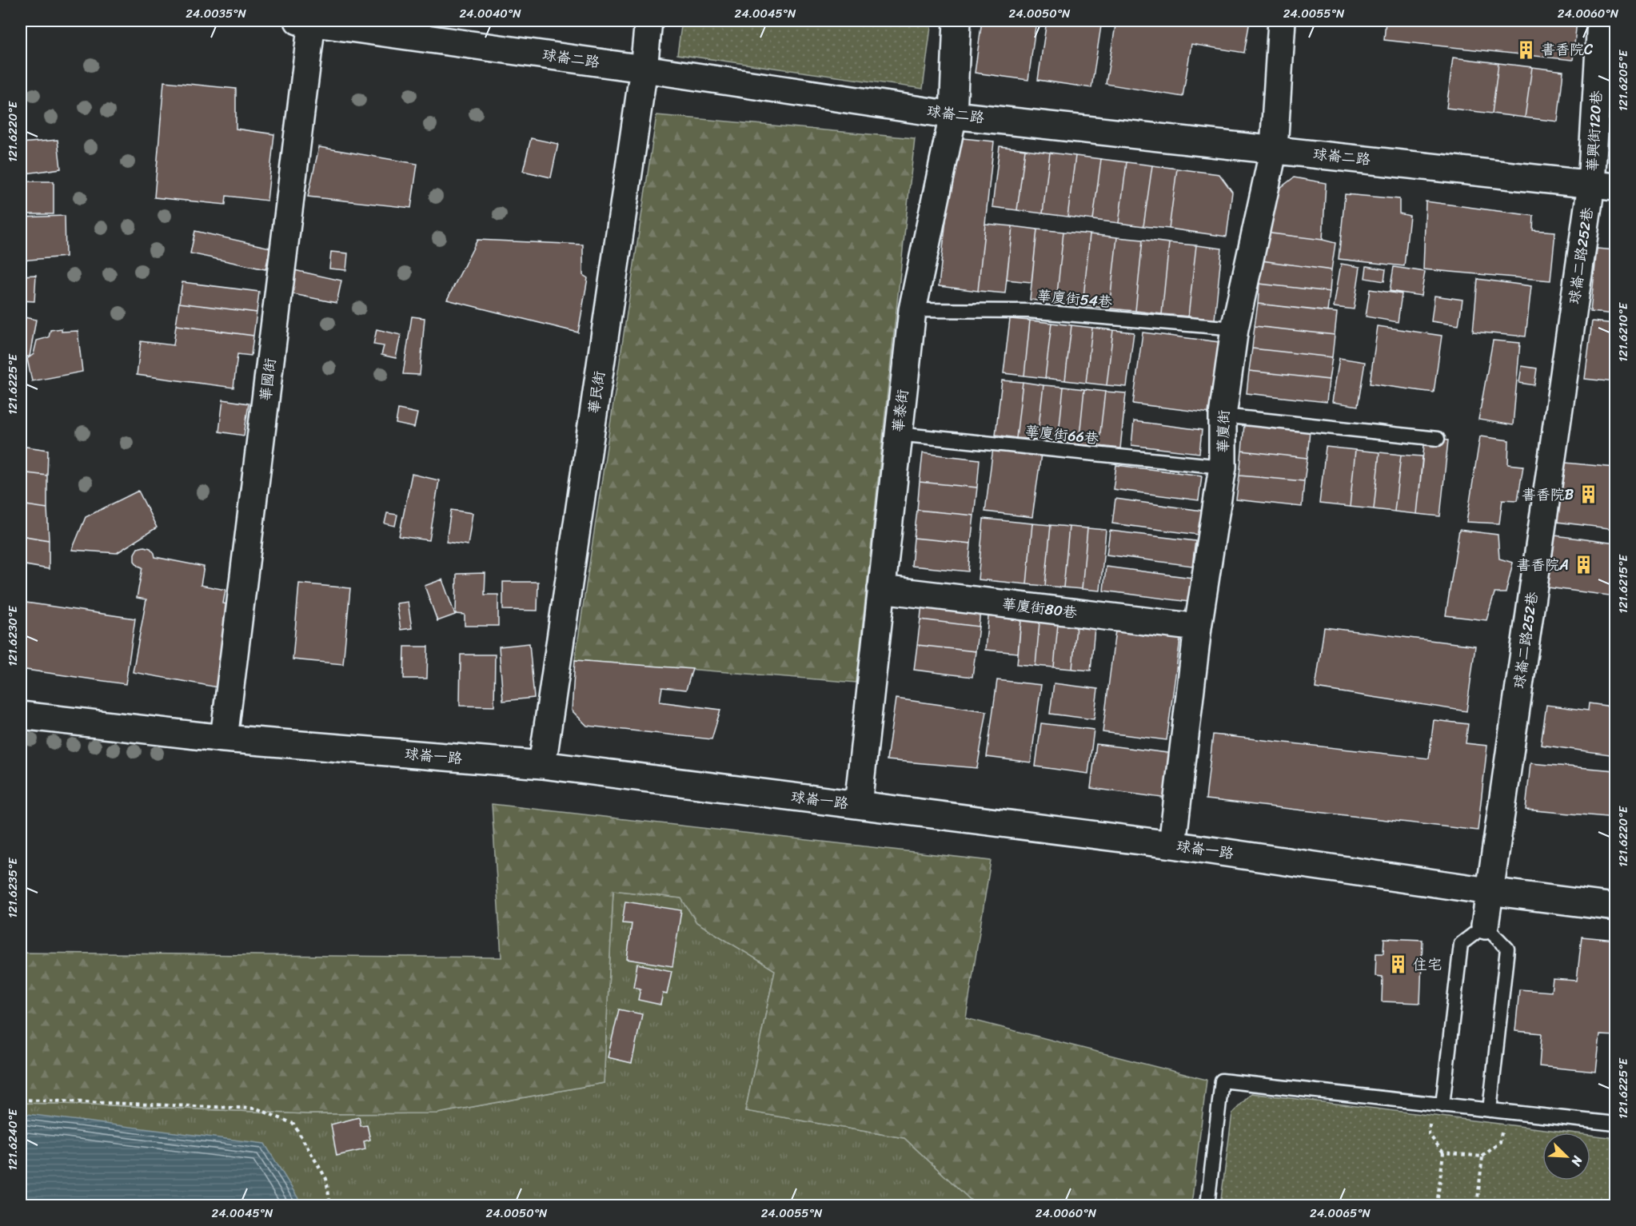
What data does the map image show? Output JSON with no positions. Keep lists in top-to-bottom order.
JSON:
{
  "streets": {
    "street": [
      "球崙二路",
      "華興街120巷",
      "球崙二路252巷",
      "華國街",
      "華民街",
      "華泰街",
      "華廈街",
      "華廈街80巷",
      "球崙一路"
    ],
    "lane": ["華廈街54巷", "華廈街66巷"]
  },
  "crossings": [
    ["球崙二路", "華興街120巷"],
    ["球崙二路", "球崙二路252巷"],
    ["球崙二路", "華國街"],
    ["球崙二路", "華民街"],
    ["球崙二路", "華泰街"],
    ["球崙二路", "華廈街"],
    ["華興街120巷", "球崙二路252巷"],
    ["球崙二路252巷", "球崙一路"],
    ["華廈街54巷", "華泰街"],
    ["華廈街54巷", "華廈街"],
    ["華國街", "球崙一路"],
    ["華民街", "球崙一路"],
    ["華泰街", "華廈街66巷"],
    ["華泰街", "華廈街80巷"],
    ["華泰街", "球崙一路"],
    ["華廈街", "華廈街66巷"],
    ["華廈街", "華廈街80巷"],
    ["華廈街", "球崙一路"]
  ],
  "places": {
    "building": [
      "書香院C",
      "書香院B",
      "書香院A",
      "住宅"
    ]
  },
  "north": "bottom right",
  "coordinates": [
    "24.0035°N",
    "24.0040°N",
    "24.0045°N",
    "24.0050°N",
    "24.0055°N",
    "24.0060°N",
    "121.6205°E",
    "121.6220°E",
    "121.6210°E",
    "121.6225°E",
    "121.6215°E",
    "121.6230°E",
    "121.6235°E",
    "121.6240°E",
    "24.0065°N"
  ]
}
